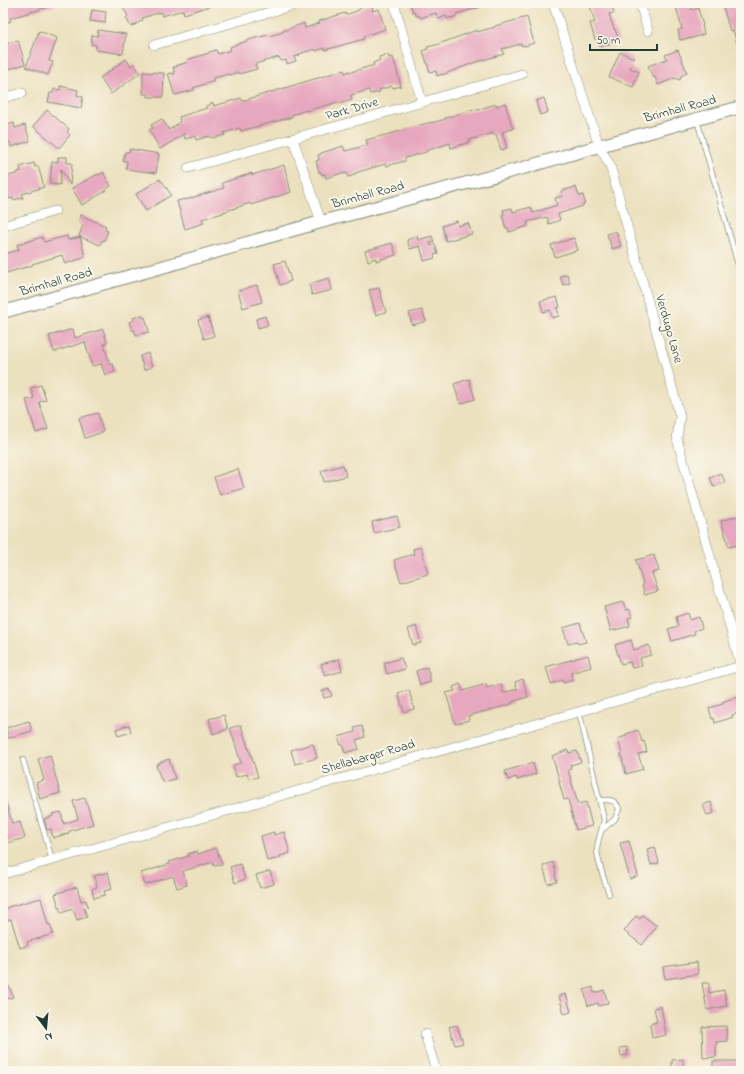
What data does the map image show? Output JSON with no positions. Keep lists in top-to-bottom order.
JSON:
{
  "streets": {
    "street": [
      "Park Drive",
      "Brimhall Road",
      "Verdugo Lane",
      "Shellabarger Road"
    ]
  },
  "crossings": [
    ["Brimhall Road", "Verdugo Lane"],
    ["Verdugo Lane", "Shellabarger Road"]
  ],
  "scale_bar": "50 m",
  "north": "bottom"
}
